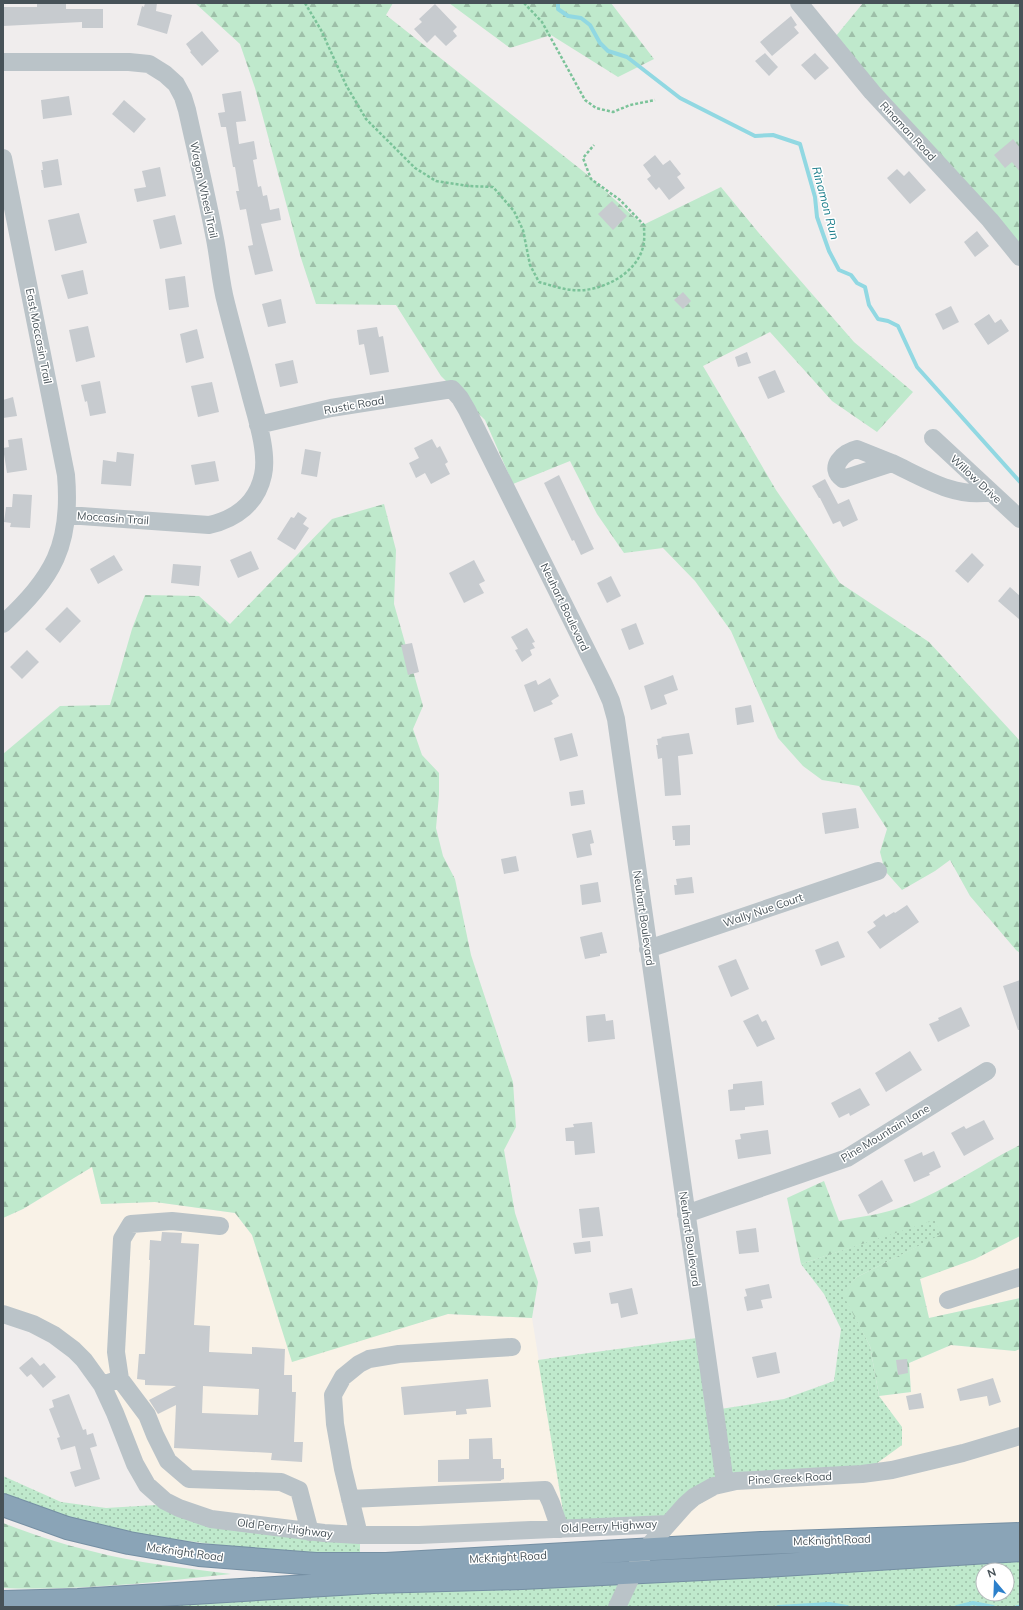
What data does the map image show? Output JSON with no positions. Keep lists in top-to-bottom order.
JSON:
{
  "streets": {
    "highway": ["McKnight Road"],
    "street": [
      "Rinaman Road",
      "Wagon Wheel Trail",
      "East Moccasin Trail",
      "Rustic Road",
      "Willow Drive",
      "Moccasin Trail",
      "Neuhart Boulevard",
      "Wally Nue Court",
      "Pine Mountain Lane",
      "Pine Creek Road",
      "Old Perry Highway"
    ]
  },
  "crossings": [
    ["Wagon Wheel Trail", "Rustic Road"],
    ["Wagon Wheel Trail", "Moccasin Trail"],
    ["East Moccasin Trail", "Moccasin Trail"],
    ["Rustic Road", "Neuhart Boulevard"],
    ["Neuhart Boulevard", "Wally Nue Court"],
    ["Neuhart Boulevard", "Pine Mountain Lane"],
    ["Neuhart Boulevard", "Pine Creek Road"],
    ["Pine Creek Road", "Old Perry Highway"],
    ["Pine Creek Road", "McKnight Road"]
  ],
  "water": ["Rinamon Run"],
  "north": "top"
}
